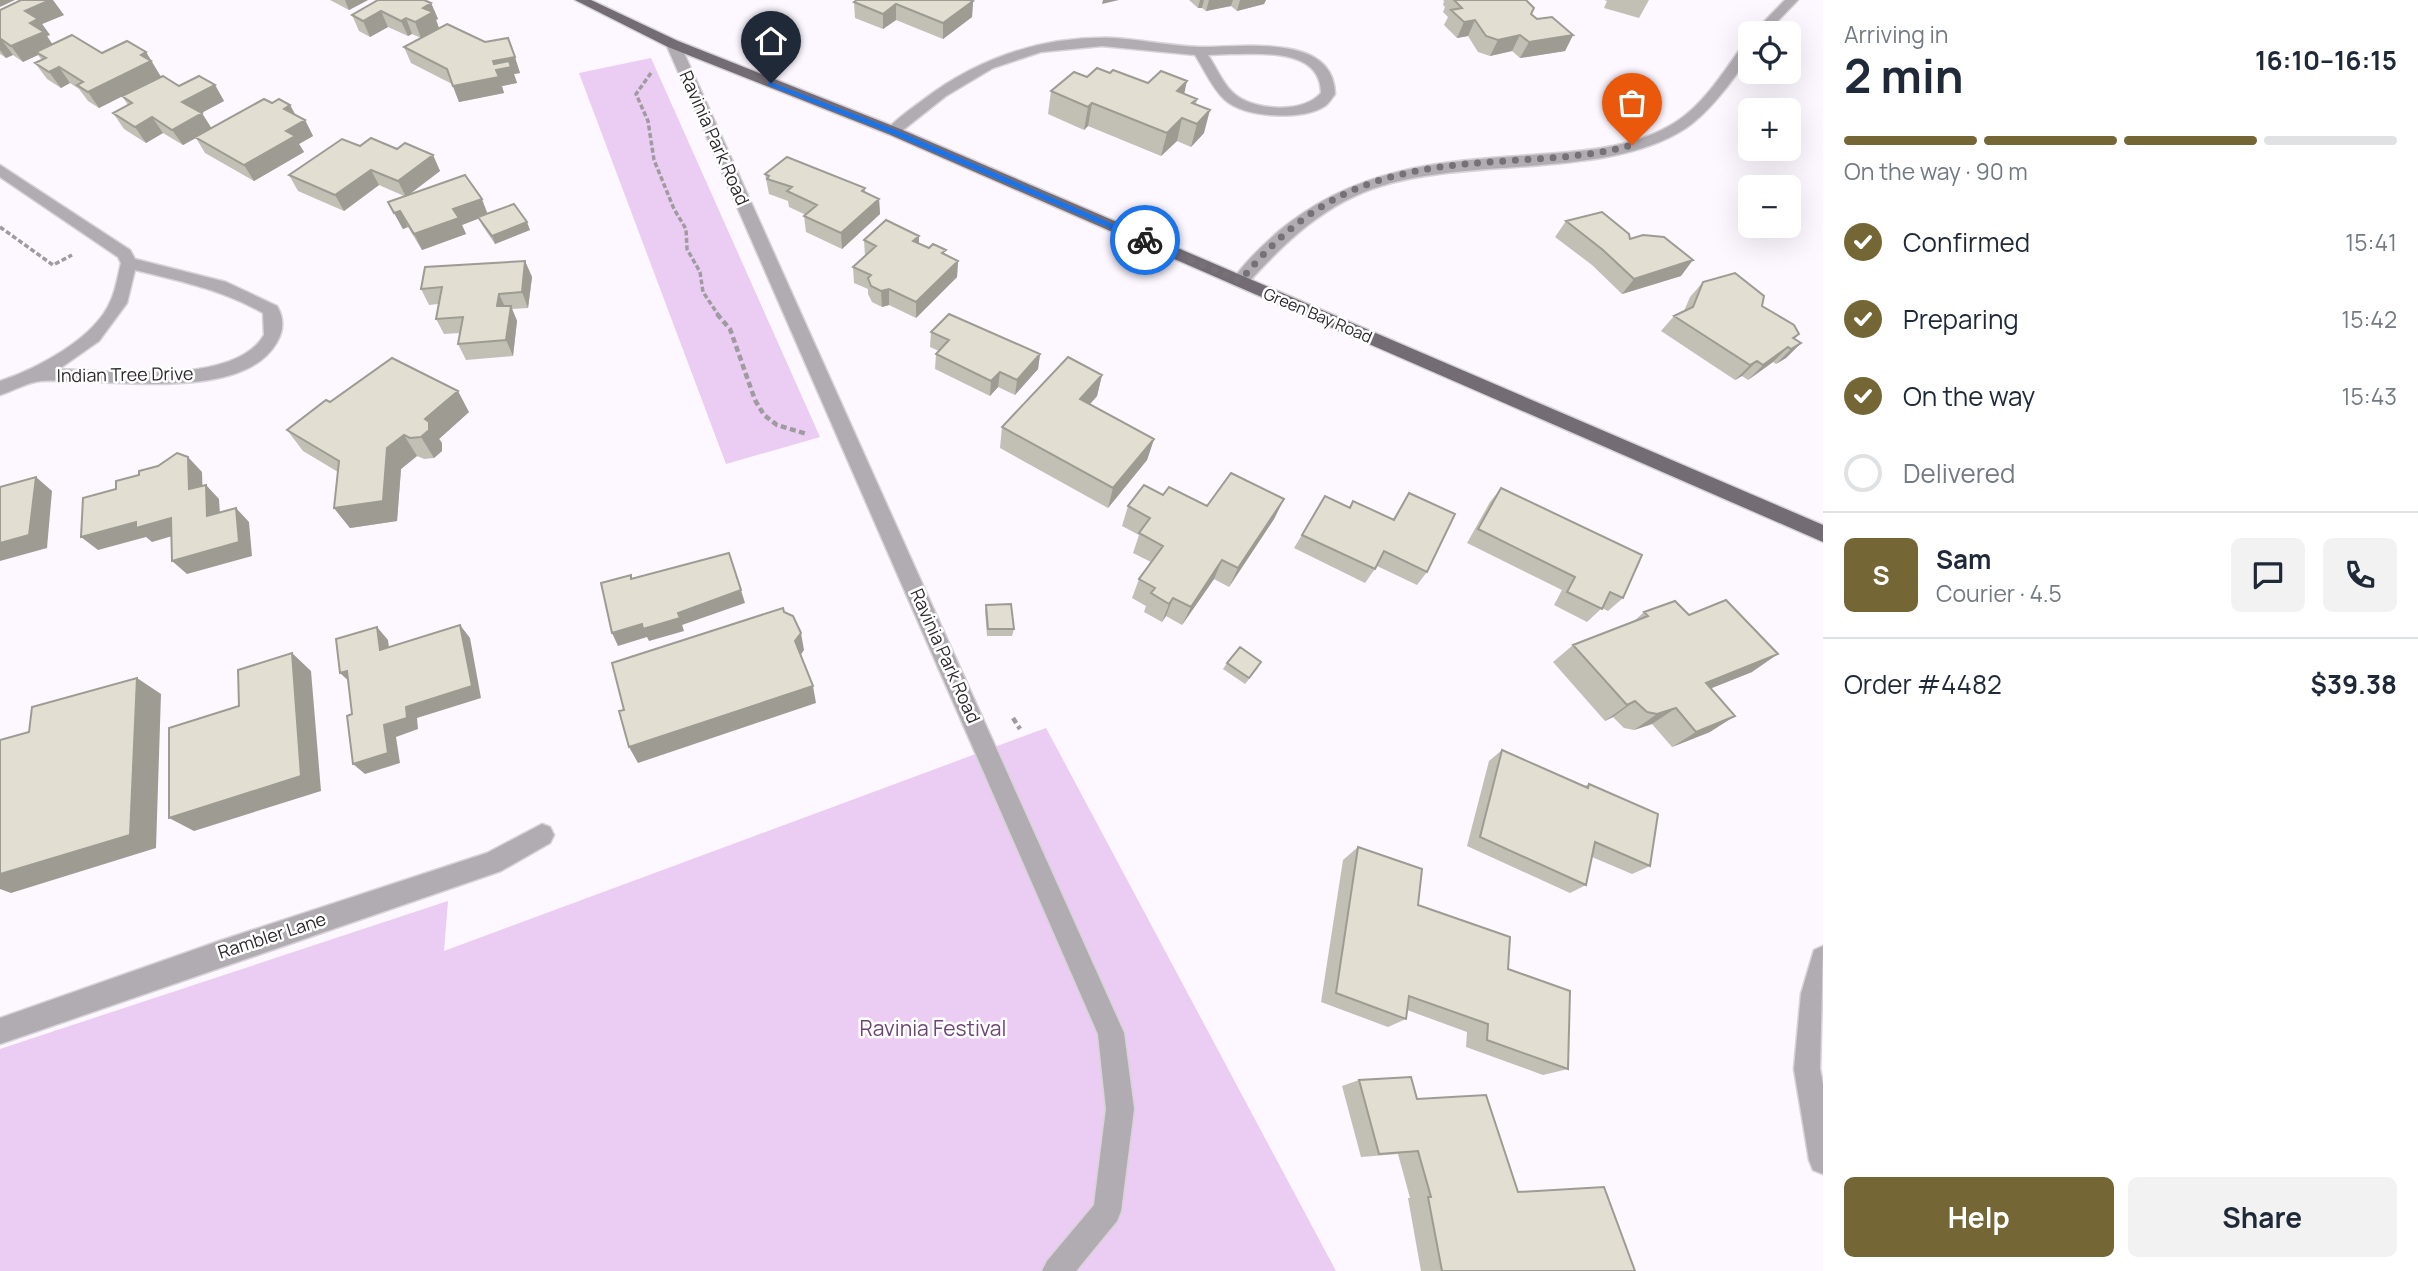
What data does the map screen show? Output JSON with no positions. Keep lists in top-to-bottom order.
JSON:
{
  "streets": {
    "main road": ["Green Bay Road"],
    "street": ["Ravinia Park Road", "Indian Tree Drive", "Rambler Lane"]
  },
  "crossings": [
    ["Ravinia Park Road", "Green Bay Road"]
  ],
  "parks": ["Ravinia Festival"],
  "page": {
    "heading": ["2 min", "Arriving in", "16:10–16:15"],
    "panel": [
      "Sam",
      "Courier · 4.5",
      "Order #4482",
      "$39.38"
    ],
    "map_buttons": ["+", "−"],
    "bar": "On the way · 90 m",
    "list": [
      ["Confirmed", "15:41"],
      ["Preparing", "15:42"],
      ["On the way", "15:43"],
      "Delivered"
    ],
    "round": "S",
    "buttons": ["Help", "Share"]
  }
}
